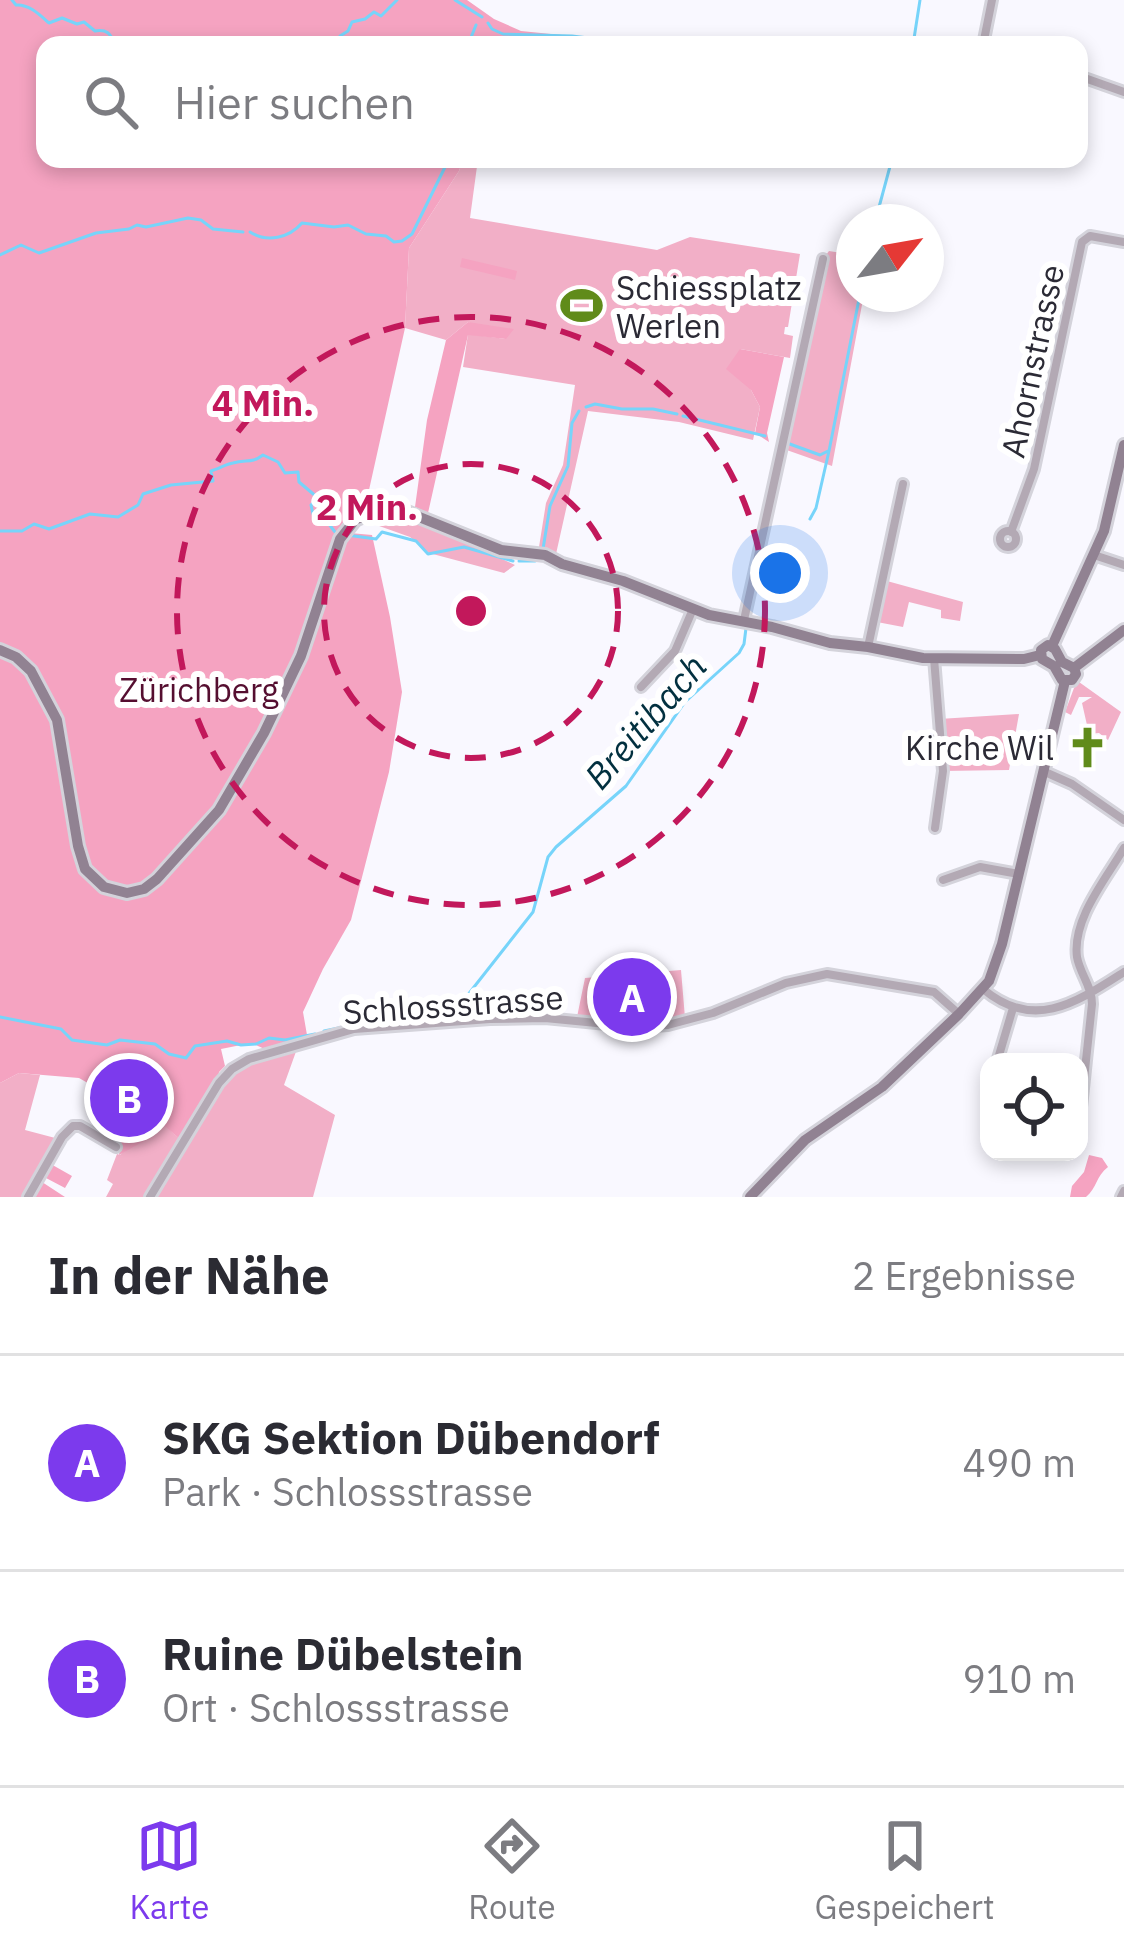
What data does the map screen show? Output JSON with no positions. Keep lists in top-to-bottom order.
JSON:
{
  "streets": {
    "street": ["Ahornstrasse", "Schlossstrasse"]
  },
  "water": ["Breitibach"],
  "parks": ["Zürichberg"],
  "places": {
    "sports": ["Schiessplatz Werlen"],
    "church": ["Kirche Wil"]
  },
  "north": "top right",
  "page": {
    "search": "Hier suchen",
    "pins": ["A", "B"],
    "heading": ["In der Nähe", "2 Ergebnisse"],
    "list": [
      {
        "mark": "A",
        "name": "SKG Sektion Dübendorf",
        "note": "Park · Schlossstrasse",
        "value": "490 m"
      },
      {
        "mark": "B",
        "name": "Ruine Dübelstein",
        "note": "Ort · Schlossstrasse",
        "value": "910 m"
      }
    ],
    "nav": ["Karte", "Route", "Gespeichert"]
  },
  "rings": ["4 Min.", "2 Min."]
}
